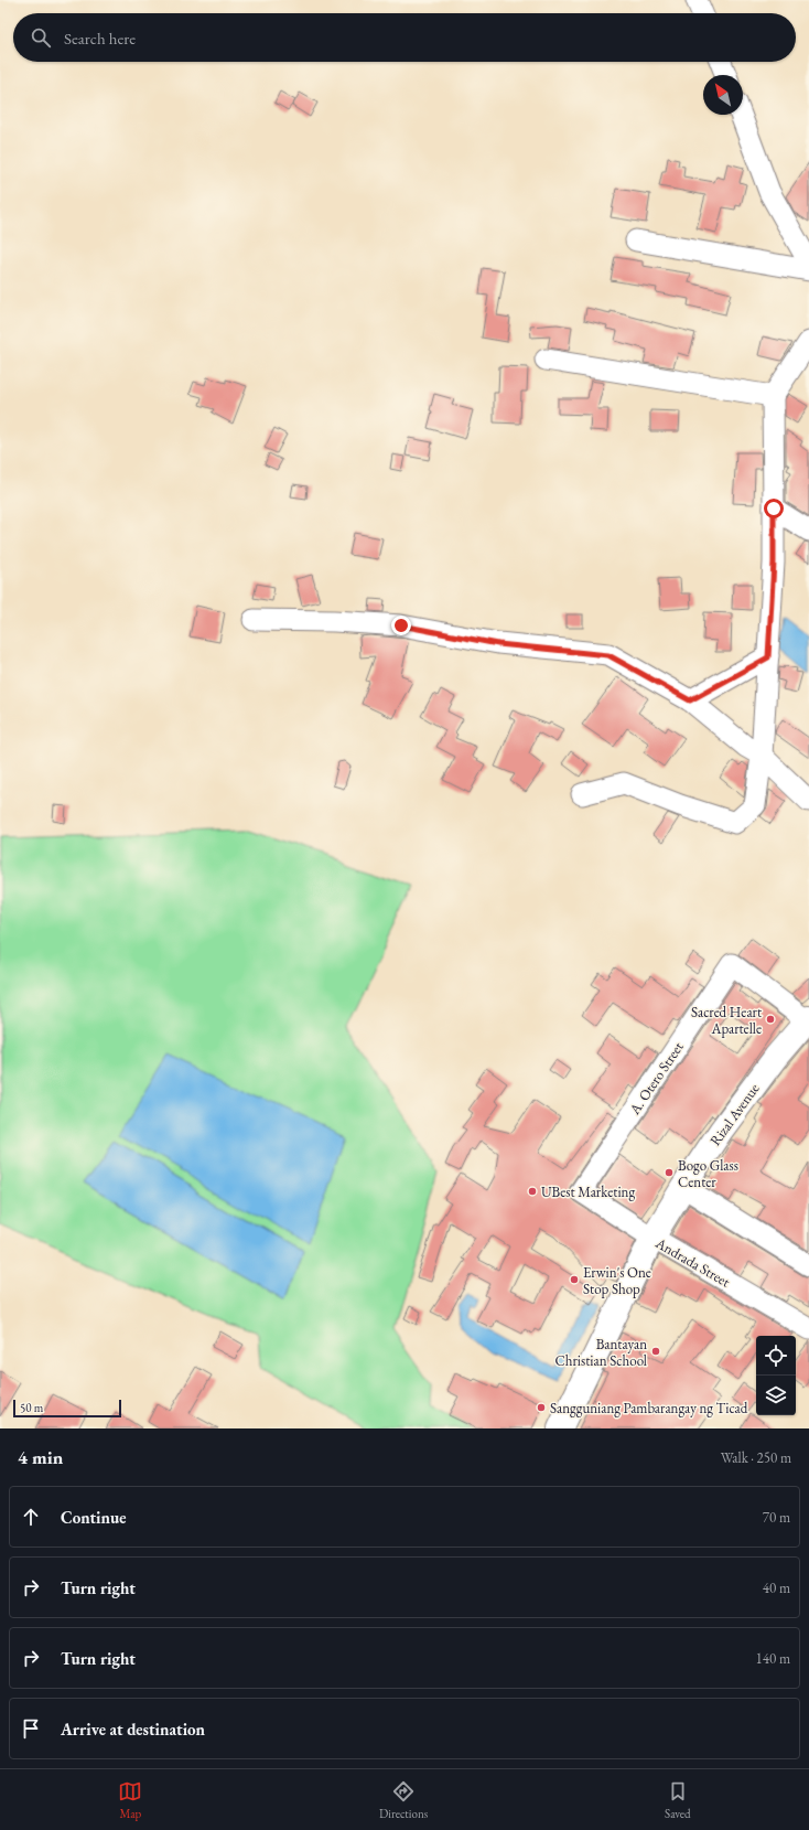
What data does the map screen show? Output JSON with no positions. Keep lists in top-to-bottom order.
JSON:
{
  "streets": {
    "main road": ["Rizal Avenue"],
    "street": ["A. Otero Street", "Andrada Street"]
  },
  "crossings": [
    ["A. Otero Street", "Rizal Avenue"],
    ["A. Otero Street", "Andrada Street"],
    ["Rizal Avenue", "Andrada Street"]
  ],
  "places": [
    "Sacred Heart Apartelle",
    "Bogo Glass Center",
    "UBest Marketing",
    "Erwin's One Stop Shop",
    "Bantayan Christian School",
    "Sangguniang Pambarangay ng Ticad"
  ],
  "scale_bar": "50 m",
  "north": "top left",
  "page": {
    "search": "Search here",
    "scale": "50 m",
    "heading": ["4 min", "Walk · 250 m"],
    "list": [
      ["Continue", "70 m"],
      ["Turn right", "40 m"],
      ["Turn right", "140 m"],
      "Arrive at destination"
    ],
    "nav": ["Map", "Directions", "Saved"]
  }
}
